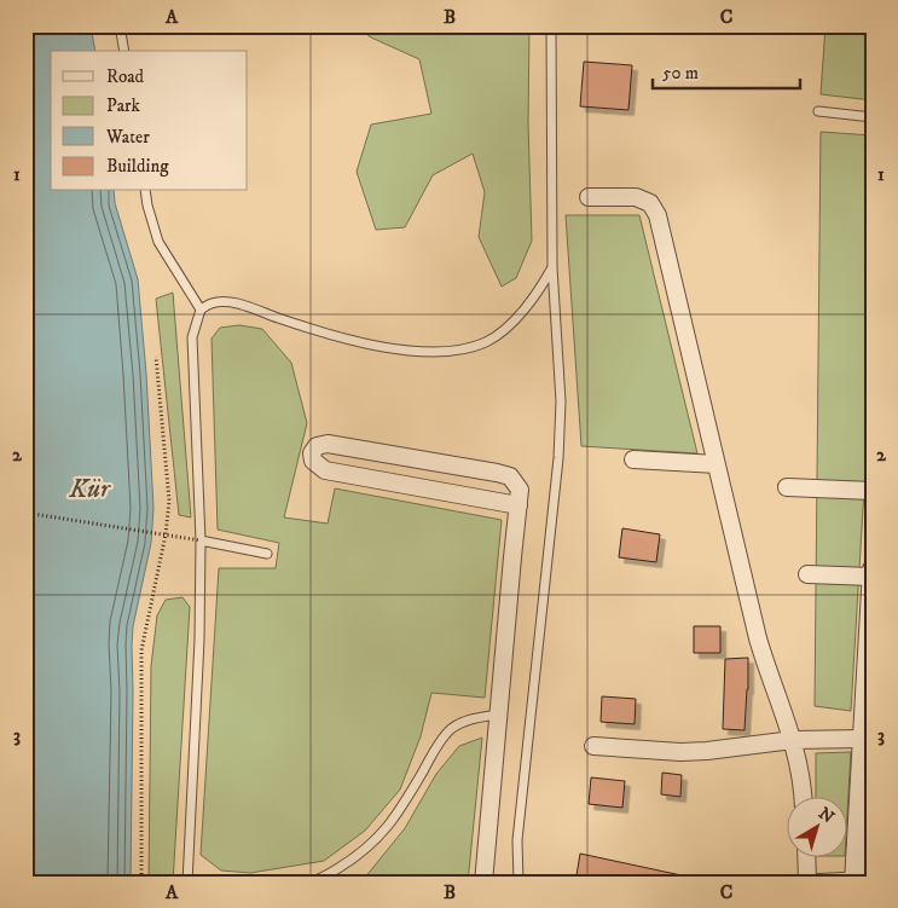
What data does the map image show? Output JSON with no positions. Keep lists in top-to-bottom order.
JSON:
{
  "water": ["Kür"],
  "legend": [
    "Road",
    "Park",
    "Water",
    "Building"
  ],
  "scale_bar": "50 m",
  "north": "top right",
  "grid": {
    "columns": ["A", "B", "C"],
    "rows": ["1", "2", "3"]
  }
}
